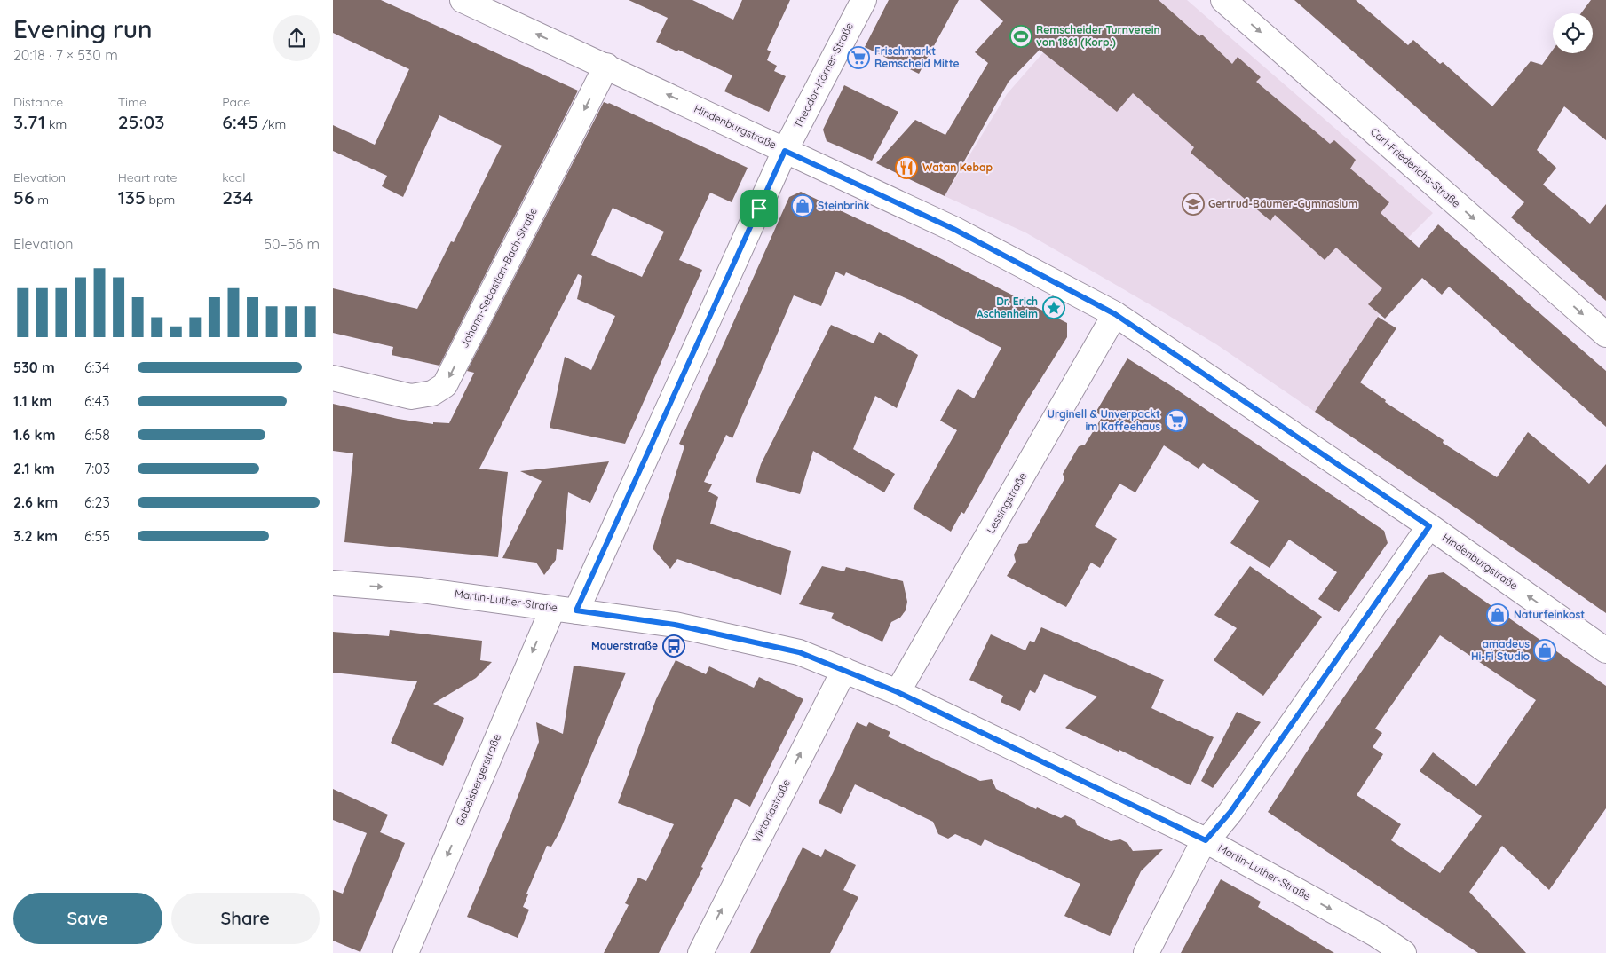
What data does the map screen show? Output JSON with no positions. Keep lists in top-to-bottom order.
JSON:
{
  "streets": {
    "street": [
      "Theodor-Körner-Straße",
      "Hindenburgstraße",
      "Carl-Friederichs-Straße",
      "Johann-Sebastian-Bach-Straße",
      "Lessingstraße",
      "Martin-Luther-Straße",
      "Gabelsbergerstraße",
      "Viktoriastraße"
    ]
  },
  "crossings": [
    ["Theodor-Körner-Straße", "Hindenburgstraße"],
    ["Hindenburgstraße", "Johann-Sebastian-Bach-Straße"],
    ["Hindenburgstraße", "Lessingstraße"],
    ["Lessingstraße", "Martin-Luther-Straße"],
    ["Martin-Luther-Straße", "Gabelsbergerstraße"],
    ["Martin-Luther-Straße", "Viktoriastraße"]
  ],
  "one_way": [
    "Hindenburgstraße",
    "Carl-Friederichs-Straße",
    "Martin-Luther-Straße",
    "Gabelsbergerstraße",
    "Viktoriastraße"
  ],
  "places": {
    "sports": ["Remscheider Turnverein von 1861 (Korp.)"],
    "supermarket": ["Frischmarkt Remscheid Mitte", "Urginell & Unverpackt im Kaffeehaus"],
    "restaurant": ["Watan Kebap"],
    "school or university": ["Gertrud-Bäumer-Gymnasium"],
    "shop": ["Steinbrink", "Naturfeinkost", "amadeus Hi-Fi Studio"],
    "place": ["Dr. Erich Aschenheim"],
    "bus stop": ["Mauerstraße"]
  },
  "page": {
    "heading": ["Evening run", "20:18 · 7 × 530 m"],
    "stats": [
      ["Distance", "3.71 km"],
      ["Time", "25:03"],
      ["Pace", "6:45 /km"],
      ["Elevation", "56 m"],
      ["Heart rate", "135 bpm"],
      ["kcal", "234"]
    ],
    "chart": ["Elevation", "50–56 m"],
    "list": [
      {
        "name": "530 m",
        "note": "6:34"
      },
      {
        "name": "1.1 km",
        "note": "6:43"
      },
      {
        "name": "1.6 km",
        "note": "6:58"
      },
      {
        "name": "2.1 km",
        "note": "7:03"
      },
      {
        "name": "2.6 km",
        "note": "6:23"
      },
      {
        "name": "3.2 km",
        "note": "6:55"
      }
    ],
    "buttons": ["Save", "Share"]
  }
}
